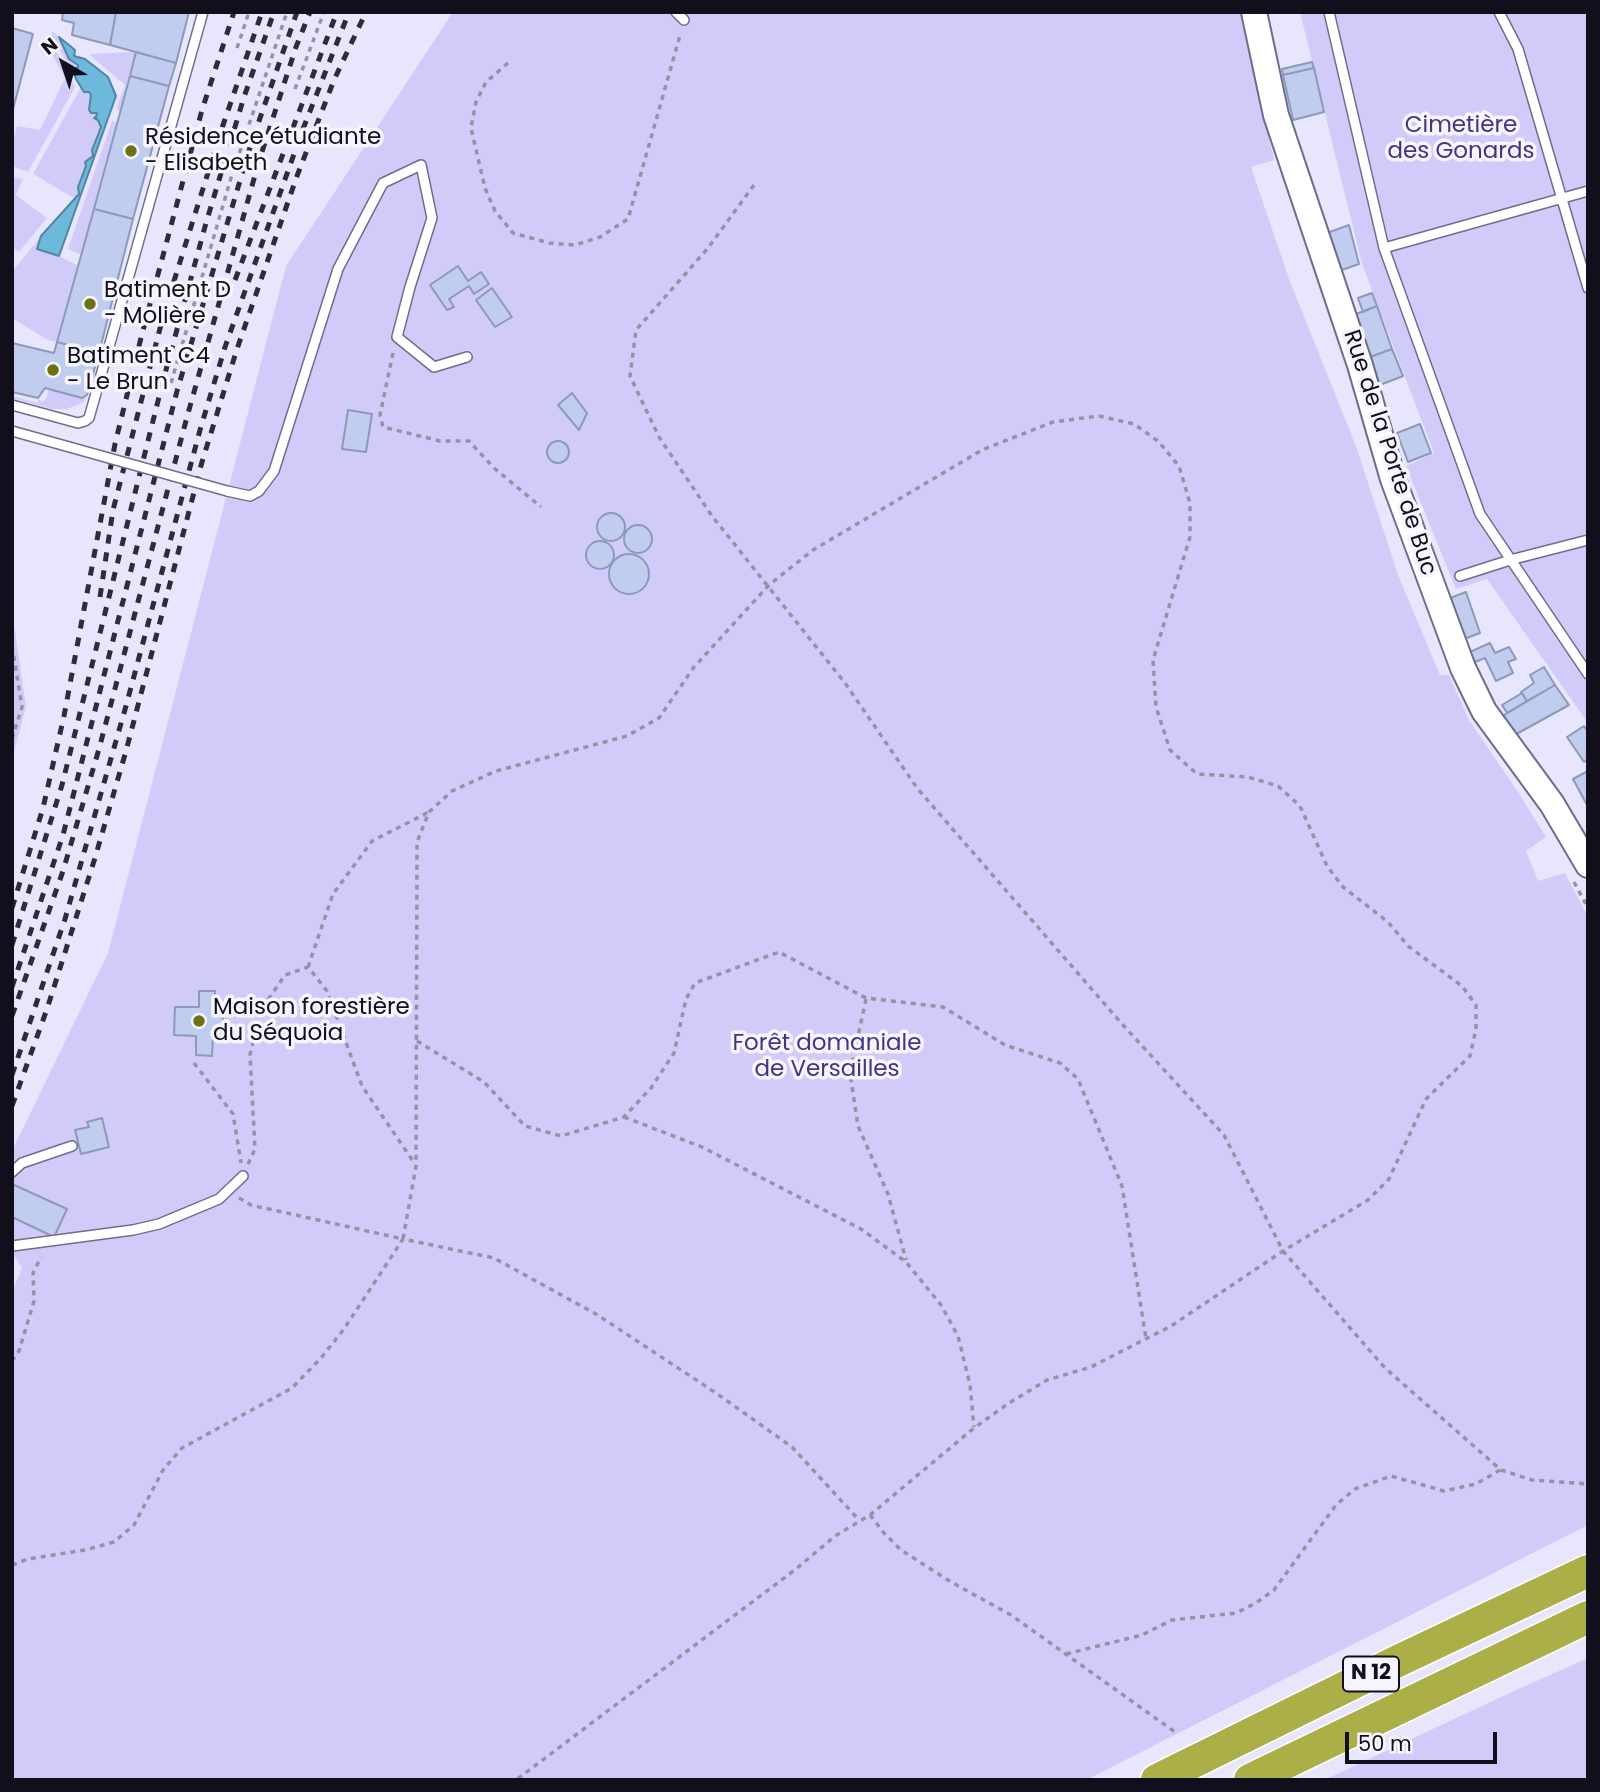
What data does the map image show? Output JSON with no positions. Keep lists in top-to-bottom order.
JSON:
{
  "streets": {
    "highway": ["N 12"],
    "main road": ["Rue de la Porte de Buc"]
  },
  "parks": ["Cimetière des Gonards", "Forêt domaniale de Versailles"],
  "places": [
    "Résidence étudiante - Elisabeth",
    "Batiment D - Molière",
    "Batiment C4 - Le Brun",
    "Maison forestière du Séquoia"
  ],
  "scale_bar": "50 m",
  "north": "top left"
}
